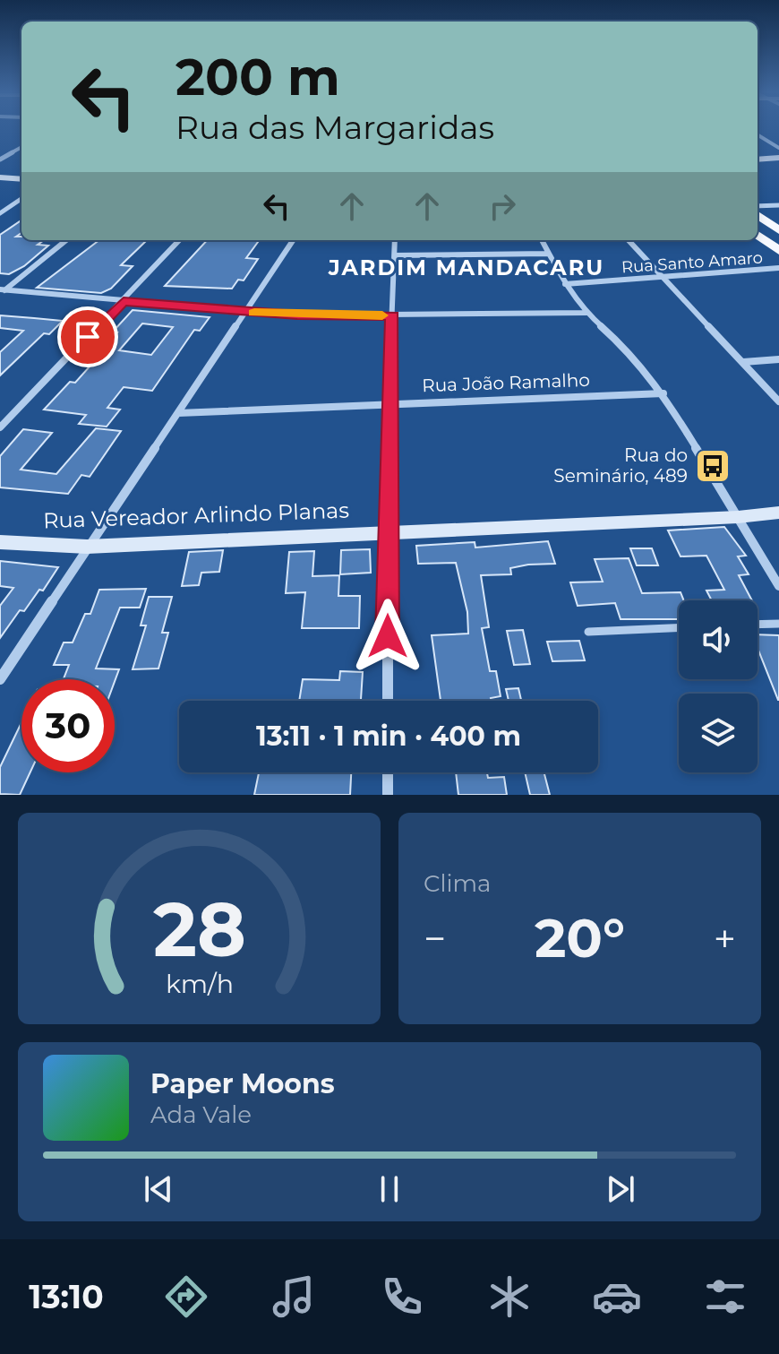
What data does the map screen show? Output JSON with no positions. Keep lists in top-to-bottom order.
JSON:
{
  "streets": {
    "street": ["Rua Santo Amaro", "Rua João Ramalho", "Rua Vereador Arlindo Planas"]
  },
  "districts": ["JARDIM MANDACARU"],
  "places": {
    "bus stop": ["Rua do Seminário, 489"]
  },
  "page": {
    "turn": ["200 m", "Rua das Margaridas"],
    "limit": "30",
    "trip": "13:11 · 1 min · 400 m",
    "tile": "Clima",
    "heat": ["−", "20°", "+"],
    "song": ["Paper Moons", "Ada Vale"],
    "tabs": "13:10",
    "gauge": ["28", "km/h"]
  }
}
